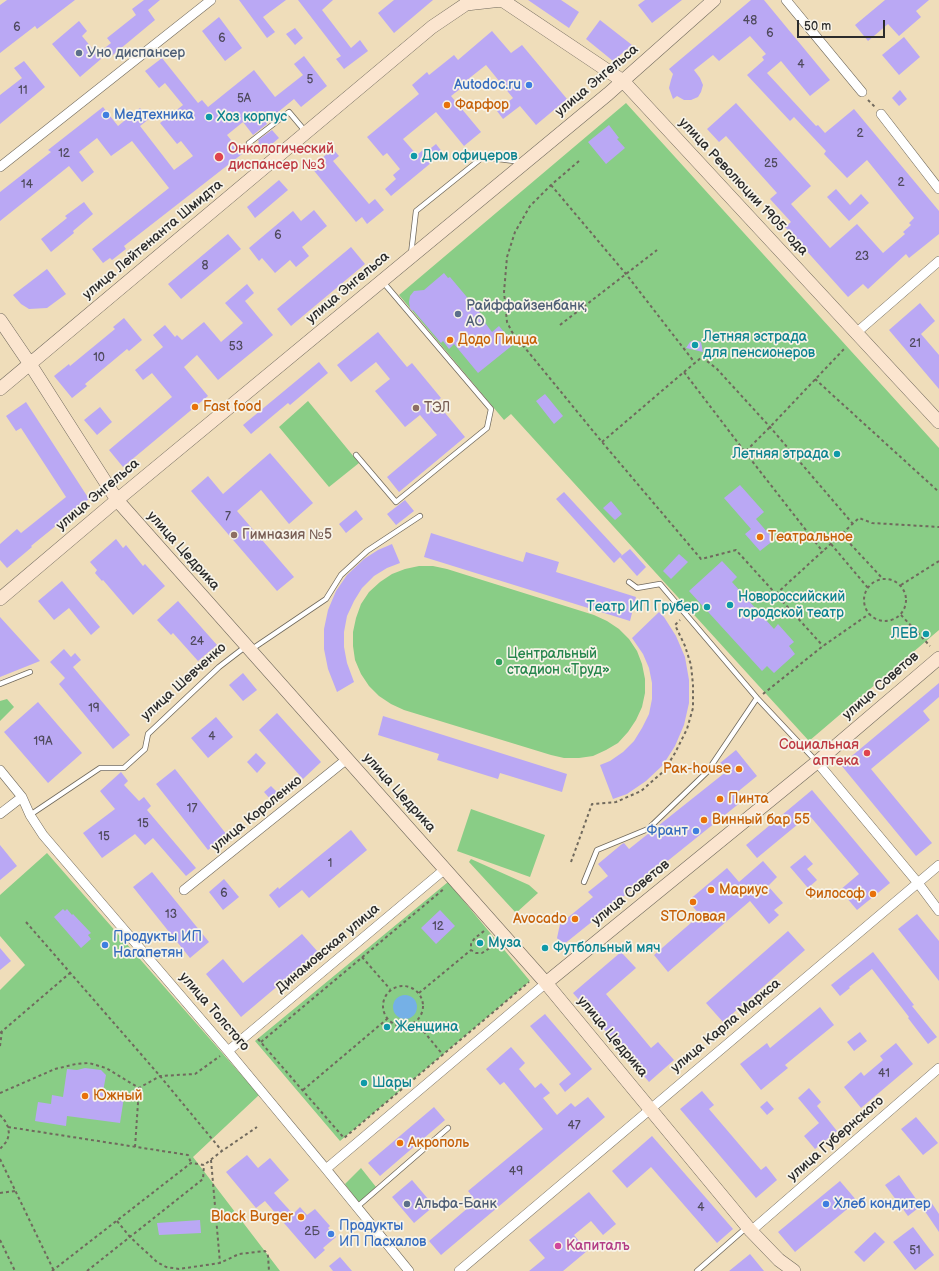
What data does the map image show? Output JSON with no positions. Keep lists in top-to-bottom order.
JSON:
{
  "streets": {
    "street": [
      "улица Энгельса",
      "улица Революции 1905 года",
      "улица Лейтенанта Шмидта",
      "улица Цедрика",
      "улица Советов",
      "улица Короленко",
      "Динамовская улица",
      "улица Толстого",
      "улица Карла Маркса",
      "улица Губернского"
    ],
    "lane": ["улица Шевченко"]
  },
  "crossings": [
    ["улица Энгельса", "улица Революции 1905 года"],
    ["улица Энгельса", "улица Цедрика"],
    ["улица Революции 1905 года", "улица Лейтенанта Шмидта"],
    ["улица Лейтенанта Шмидта", "улица Цедрика"],
    ["улица Цедрика", "улица Шевченко"],
    ["улица Цедрика", "улица Советов"],
    ["улица Цедрика", "улица Короленко"],
    ["улица Цедрика", "Динамовская улица"],
    ["улица Цедрика", "улица Карла Маркса"],
    ["улица Цедрика", "улица Губернского"],
    ["улица Шевченко", "улица Толстого"],
    ["улица Советов", "улица Толстого"],
    ["Динамовская улица", "улица Толстого"]
  ],
  "places": [
    "Уно диспансер",
    "Autodoc.ru",
    "Фарфор",
    "Медтехника",
    "Хоз корпус",
    "Дом офицеров",
    "Онкологический диспансер №3",
    "Райффайзенбанк, АО",
    "Додо Пицца",
    "Летняя эстрада для пенсионеров",
    "Fast food",
    "ТЭЛ",
    "Летняя этрада",
    "Гимназия №5",
    "Театральное",
    "Новороссийский городской театр",
    "Театр ИП Грубер",
    "ЛЕВ",
    "Центральный стадион «Труд»",
    "Социальная аптека",
    "Рак-house",
    "Пинта",
    "Винный бар 55",
    "Франт",
    "Мариус",
    "Философ",
    "STOловая",
    "Avocado",
    "Муза",
    "Продукты ИП Нагапетян",
    "Футбольный мяч",
    "Женщина",
    "Шары",
    "Южный",
    "Акрополь",
    "Альфа-Банк",
    "Хлеб кондитер",
    "Black Burger",
    "Продукты ИП Пасхалов",
    "Капиталъ"
  ],
  "house_numbers": [
    "48",
    "6",
    "6",
    "6",
    "4",
    "5",
    "11",
    "5А",
    "2",
    "12",
    "25",
    "2",
    "14",
    "6",
    "23",
    "8",
    "21",
    "53",
    "10",
    "7",
    "24",
    "19",
    "4",
    "19А",
    "17",
    "15",
    "15",
    "1",
    "6",
    "13",
    "12",
    "41",
    "47",
    "49",
    "4",
    "2Б",
    "51"
  ],
  "scale_bar": "50 m"
}
